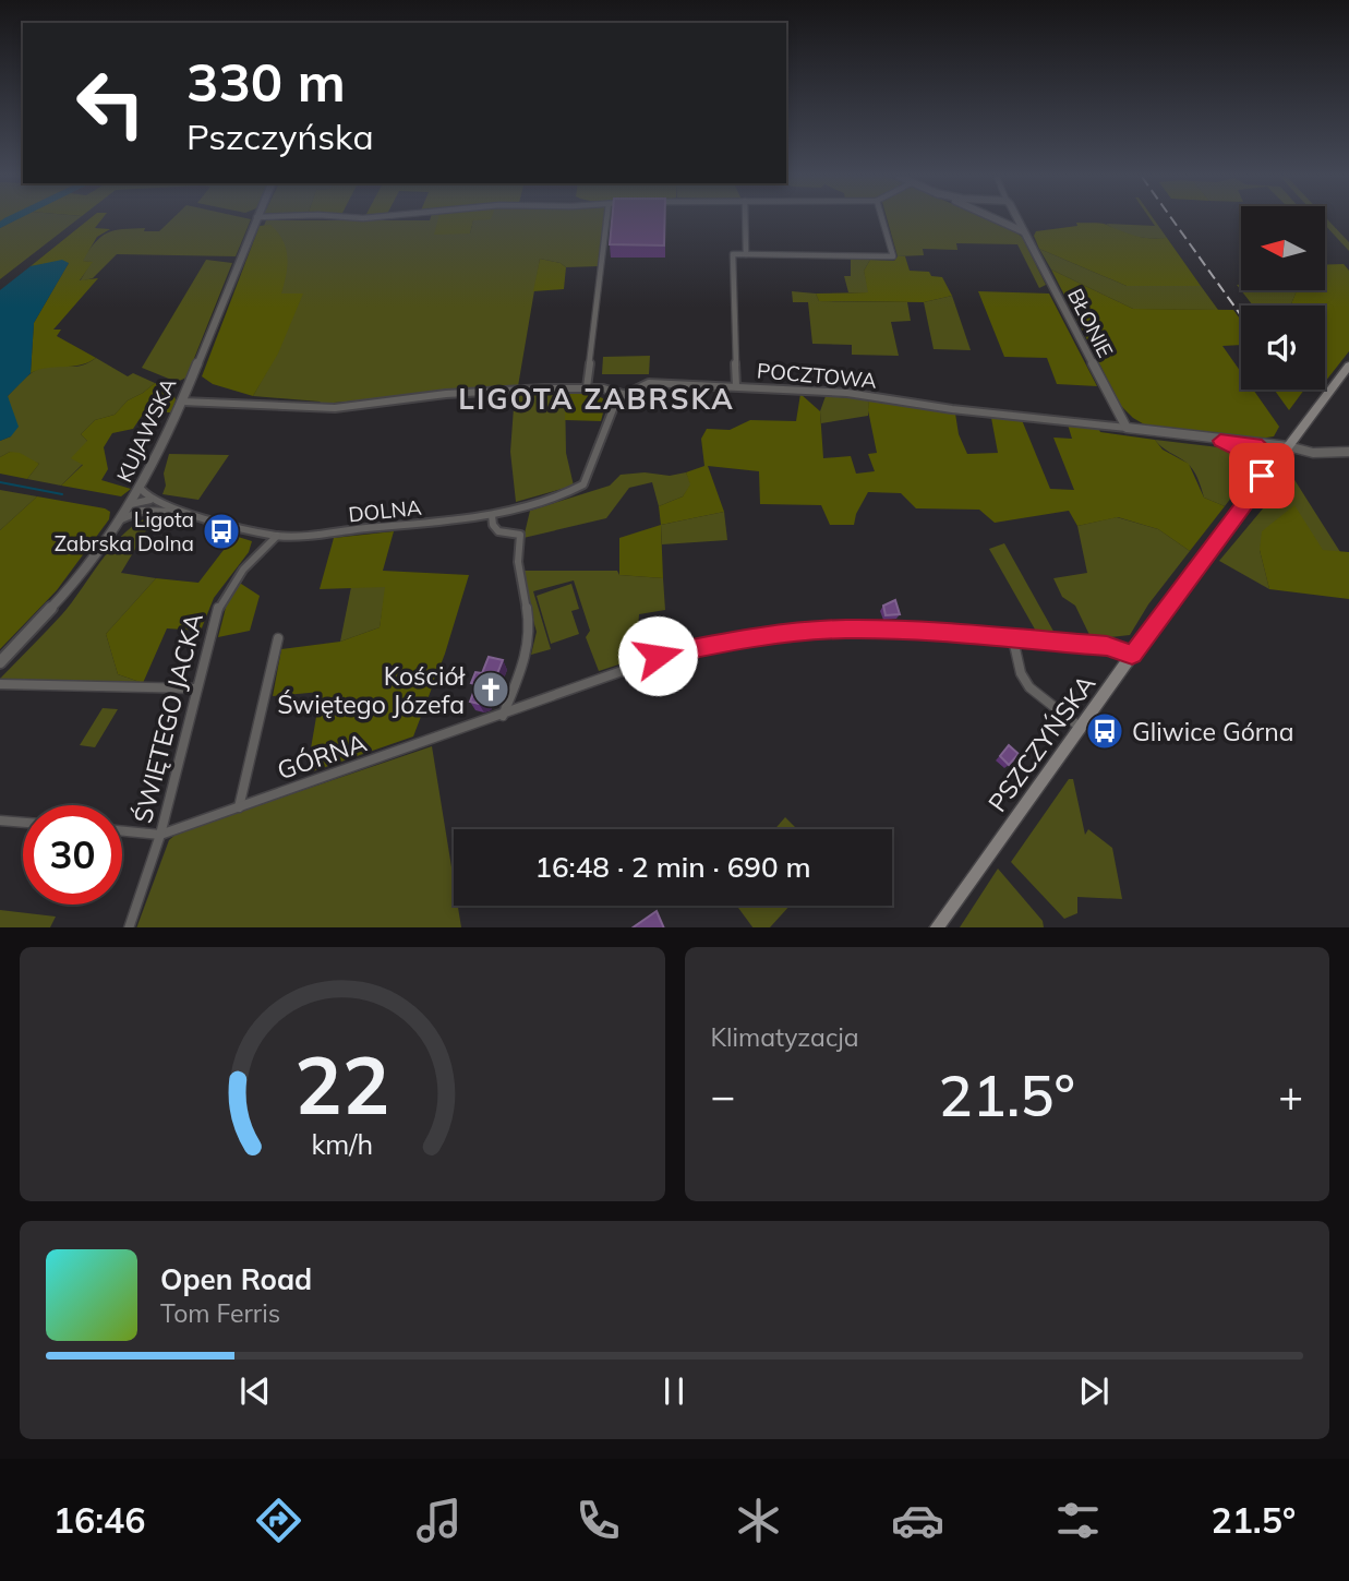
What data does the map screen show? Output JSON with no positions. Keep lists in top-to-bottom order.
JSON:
{
  "streets": {
    "main road": ["PSZCZYŃSKA"],
    "street": [
      "BŁONIE",
      "POCZTOWA",
      "KUJAWSKA",
      "DOLNA",
      "ŚWIĘTEGO JACKA",
      "GÓRNA"
    ]
  },
  "crossings": [
    ["BŁONIE", "POCZTOWA"],
    ["POCZTOWA", "KUJAWSKA"],
    ["POCZTOWA", "DOLNA"],
    ["POCZTOWA", "PSZCZYŃSKA"],
    ["KUJAWSKA", "DOLNA"],
    ["DOLNA", "ŚWIĘTEGO JACKA"],
    ["ŚWIĘTEGO JACKA", "GÓRNA"],
    ["PSZCZYŃSKA", "GÓRNA"]
  ],
  "districts": ["LIGOTA ZABRSKA"],
  "places": {
    "bus stop": ["Ligota Zabrska Dolna", "Gliwice Górna"],
    "church": ["Kościół Świętego Józefa"]
  },
  "north": "left",
  "page": {
    "turn": ["330 m", "Pszczyńska"],
    "limit": "30",
    "trip": "16:48 · 2 min · 690 m",
    "tile": "Klimatyzacja",
    "heat": ["−", "21.5°", "+"],
    "song": ["Open Road", "Tom Ferris"],
    "tabs": ["16:46", "21.5°"],
    "gauge": ["22", "km/h"]
  }
}
